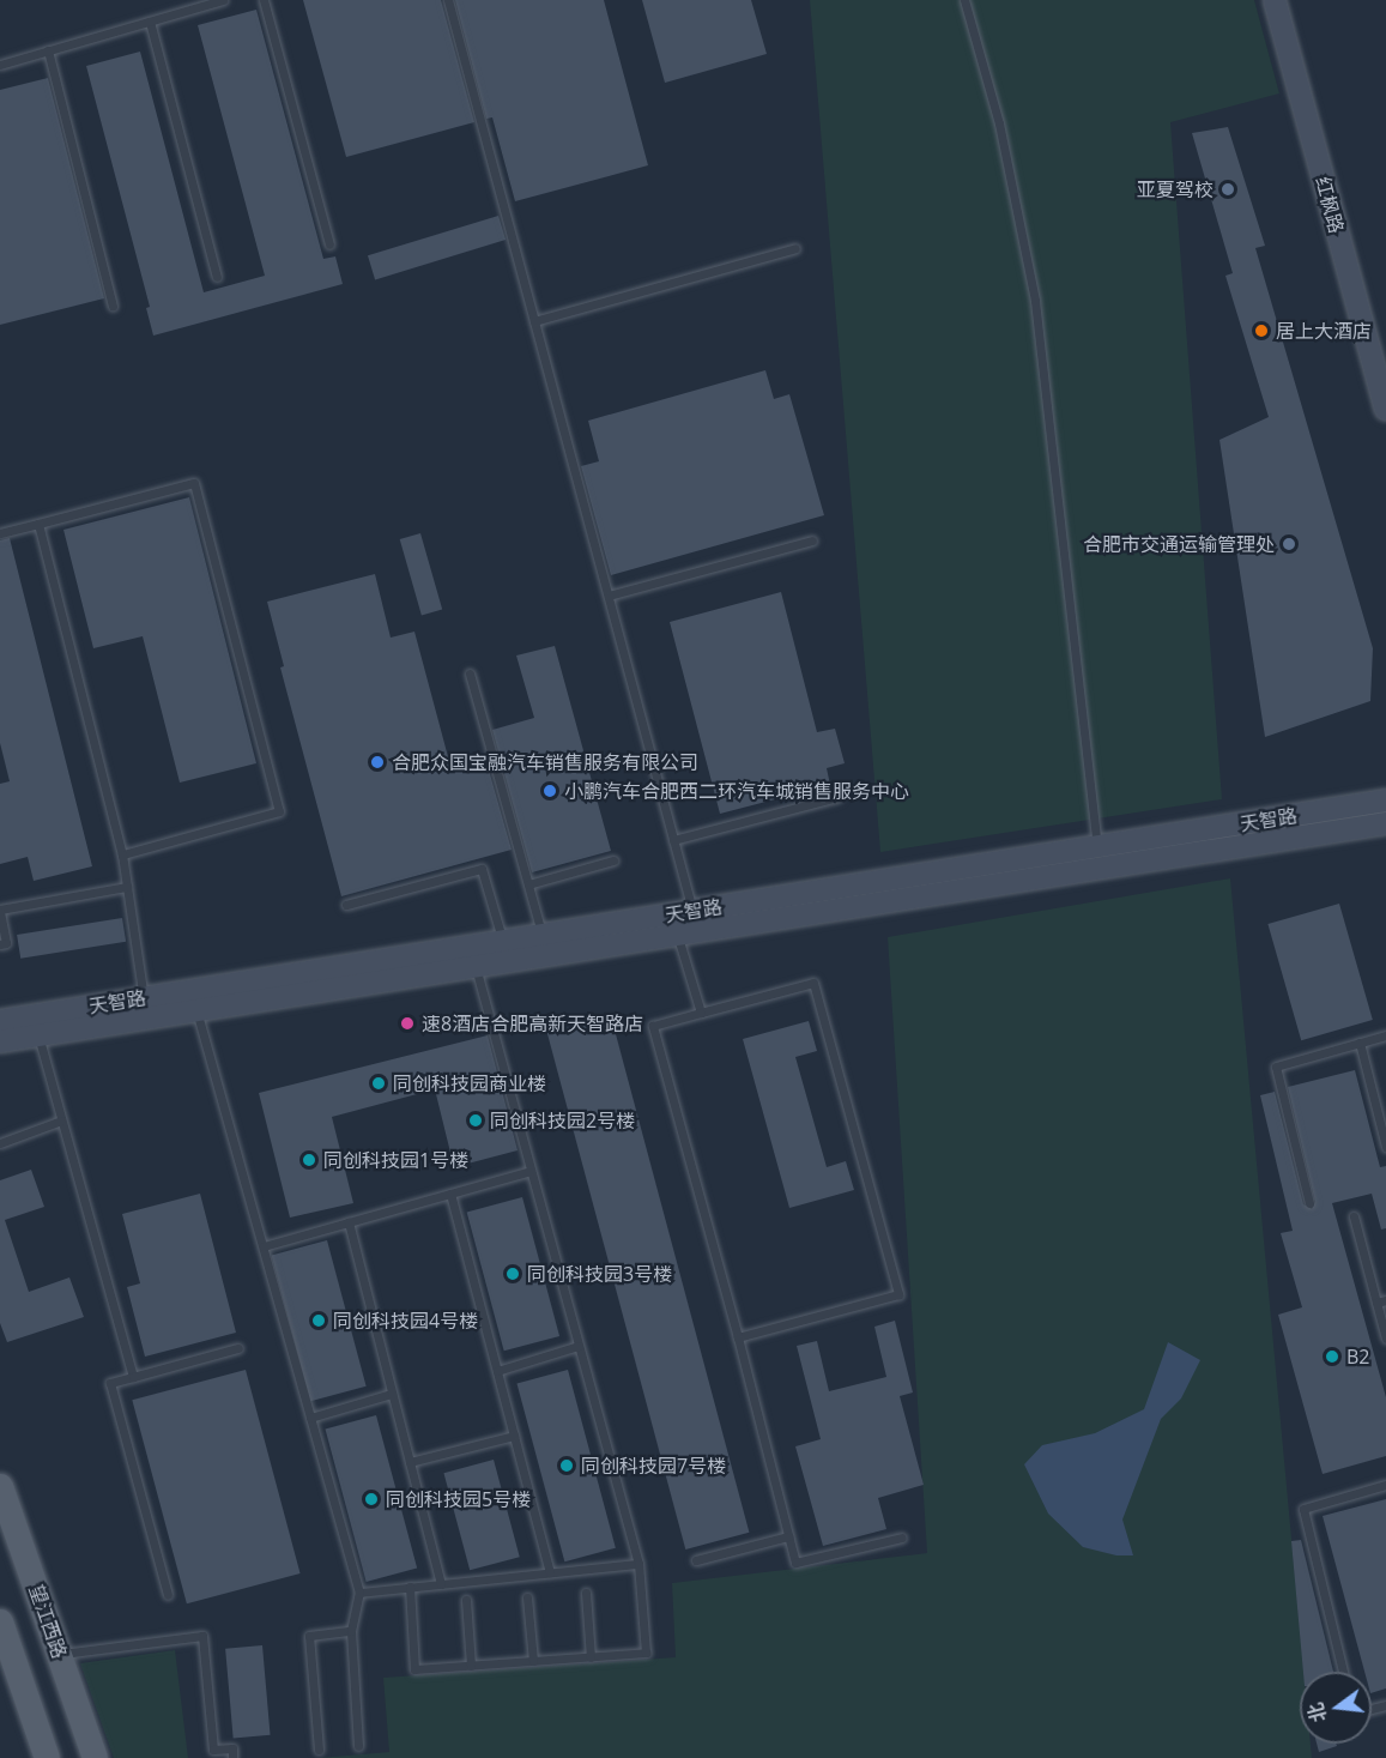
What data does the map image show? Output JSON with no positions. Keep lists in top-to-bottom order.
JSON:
{
  "streets": {
    "main road": ["望江西路"],
    "street": ["红枫路", "天智路"]
  },
  "places": [
    "亚夏驾校",
    "居上大酒店",
    "合肥市交通运输管理处",
    "合肥众国宝融汽车销售服务有限公司",
    "小鹏汽车合肥西二环汽车城销售服务中心",
    "速8酒店合肥高新天智路店",
    "同创科技园商业楼",
    "同创科技园2号楼",
    "同创科技园1号楼",
    "同创科技园3号楼",
    "同创科技园4号楼",
    "B2",
    "同创科技园7号楼",
    "同创科技园5号楼"
  ],
  "north": "left"
}
